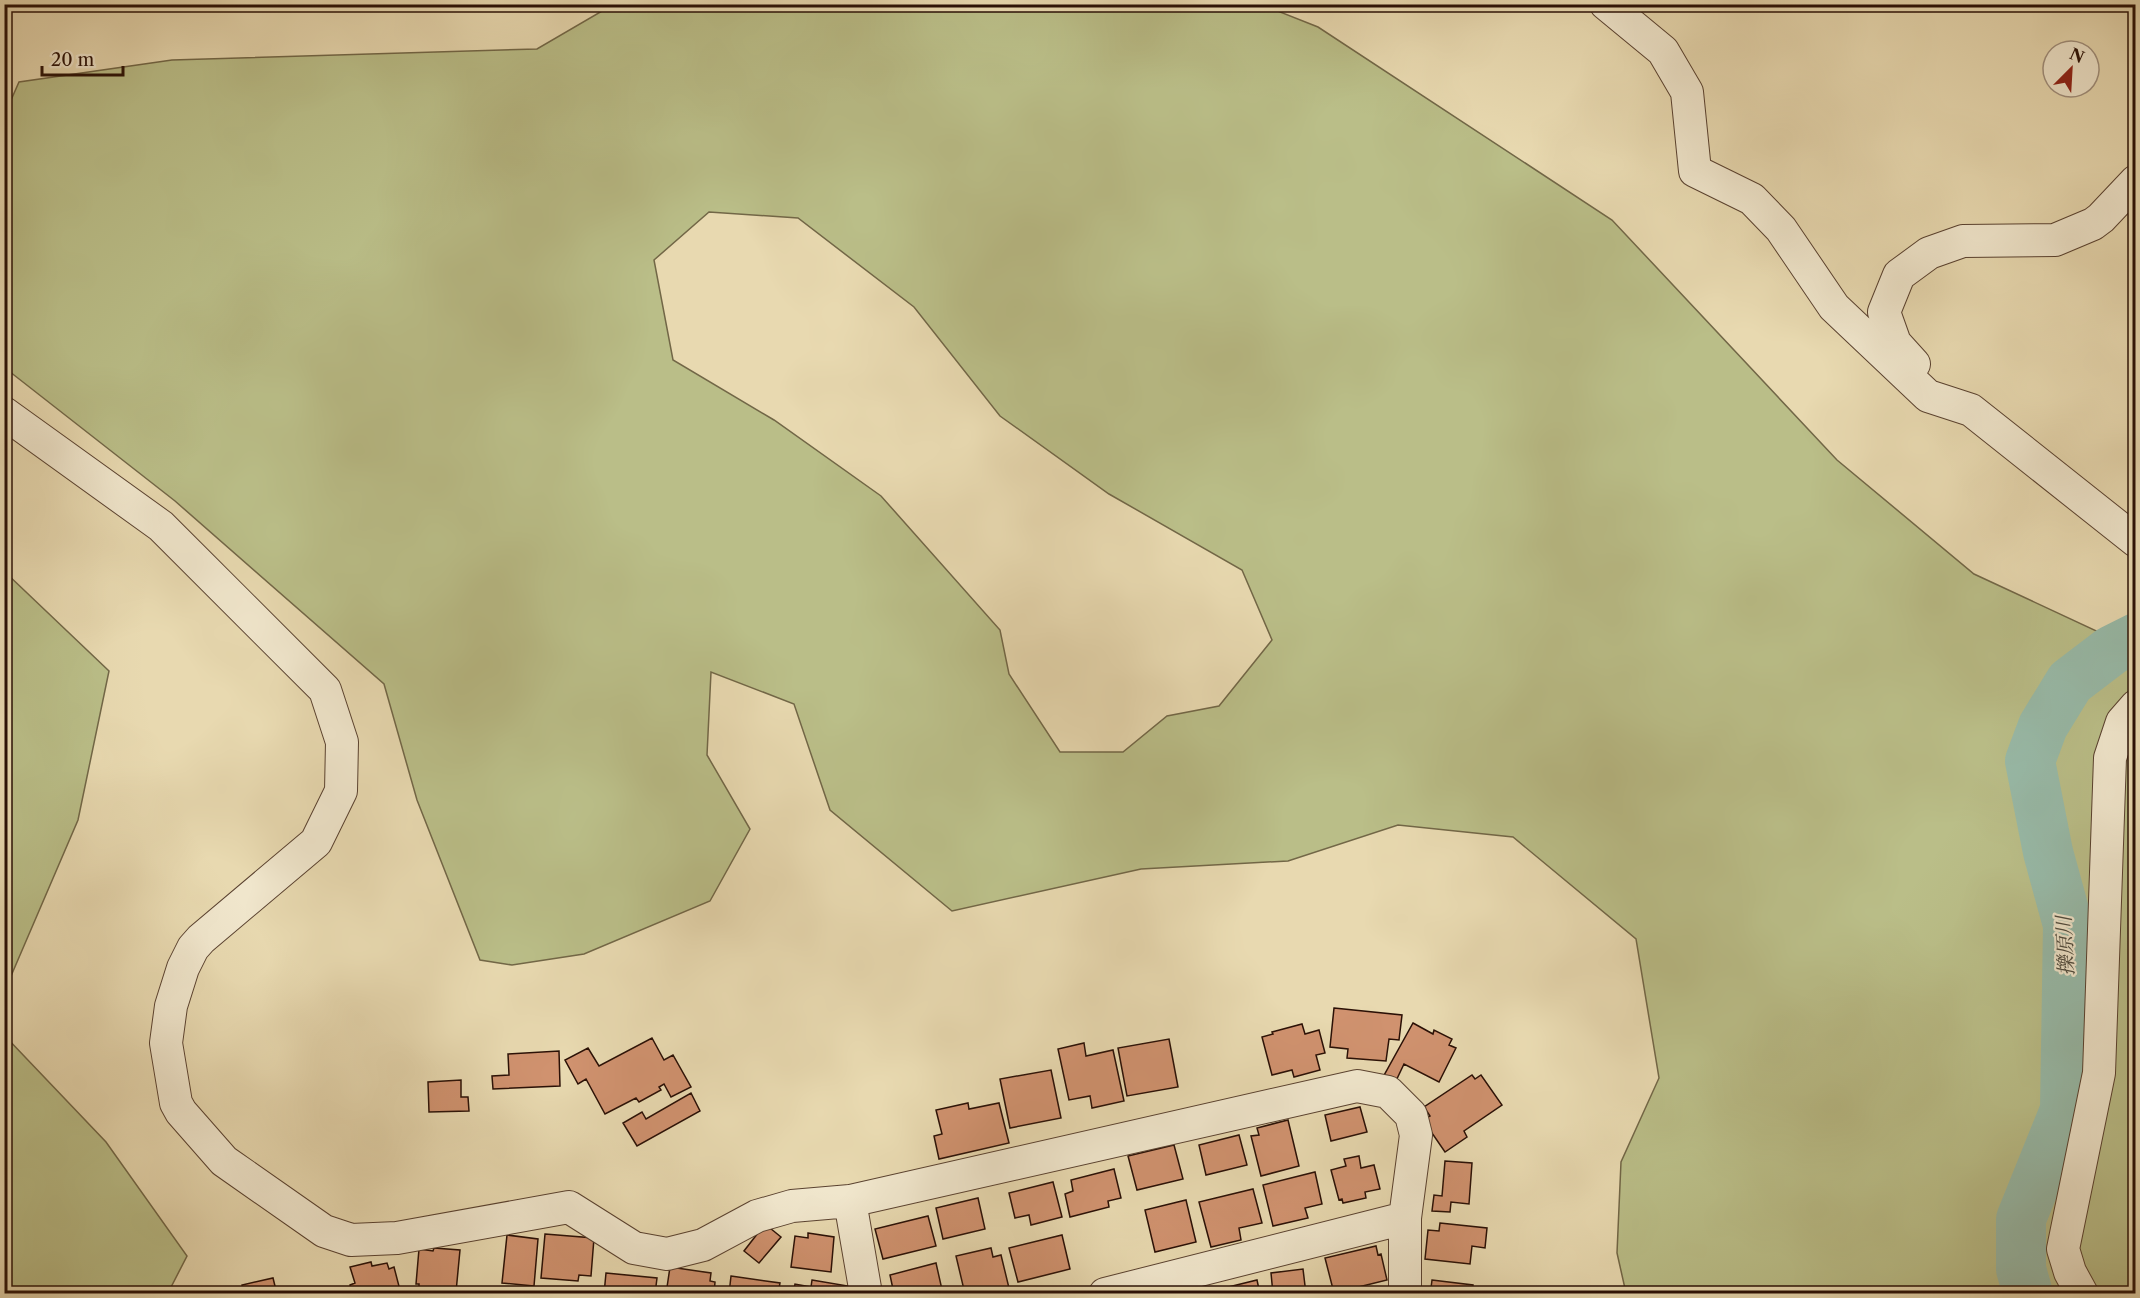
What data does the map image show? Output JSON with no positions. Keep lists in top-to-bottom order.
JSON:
{
  "water": ["擽原川"],
  "scale_bar": "20 m",
  "north": "top right"
}
